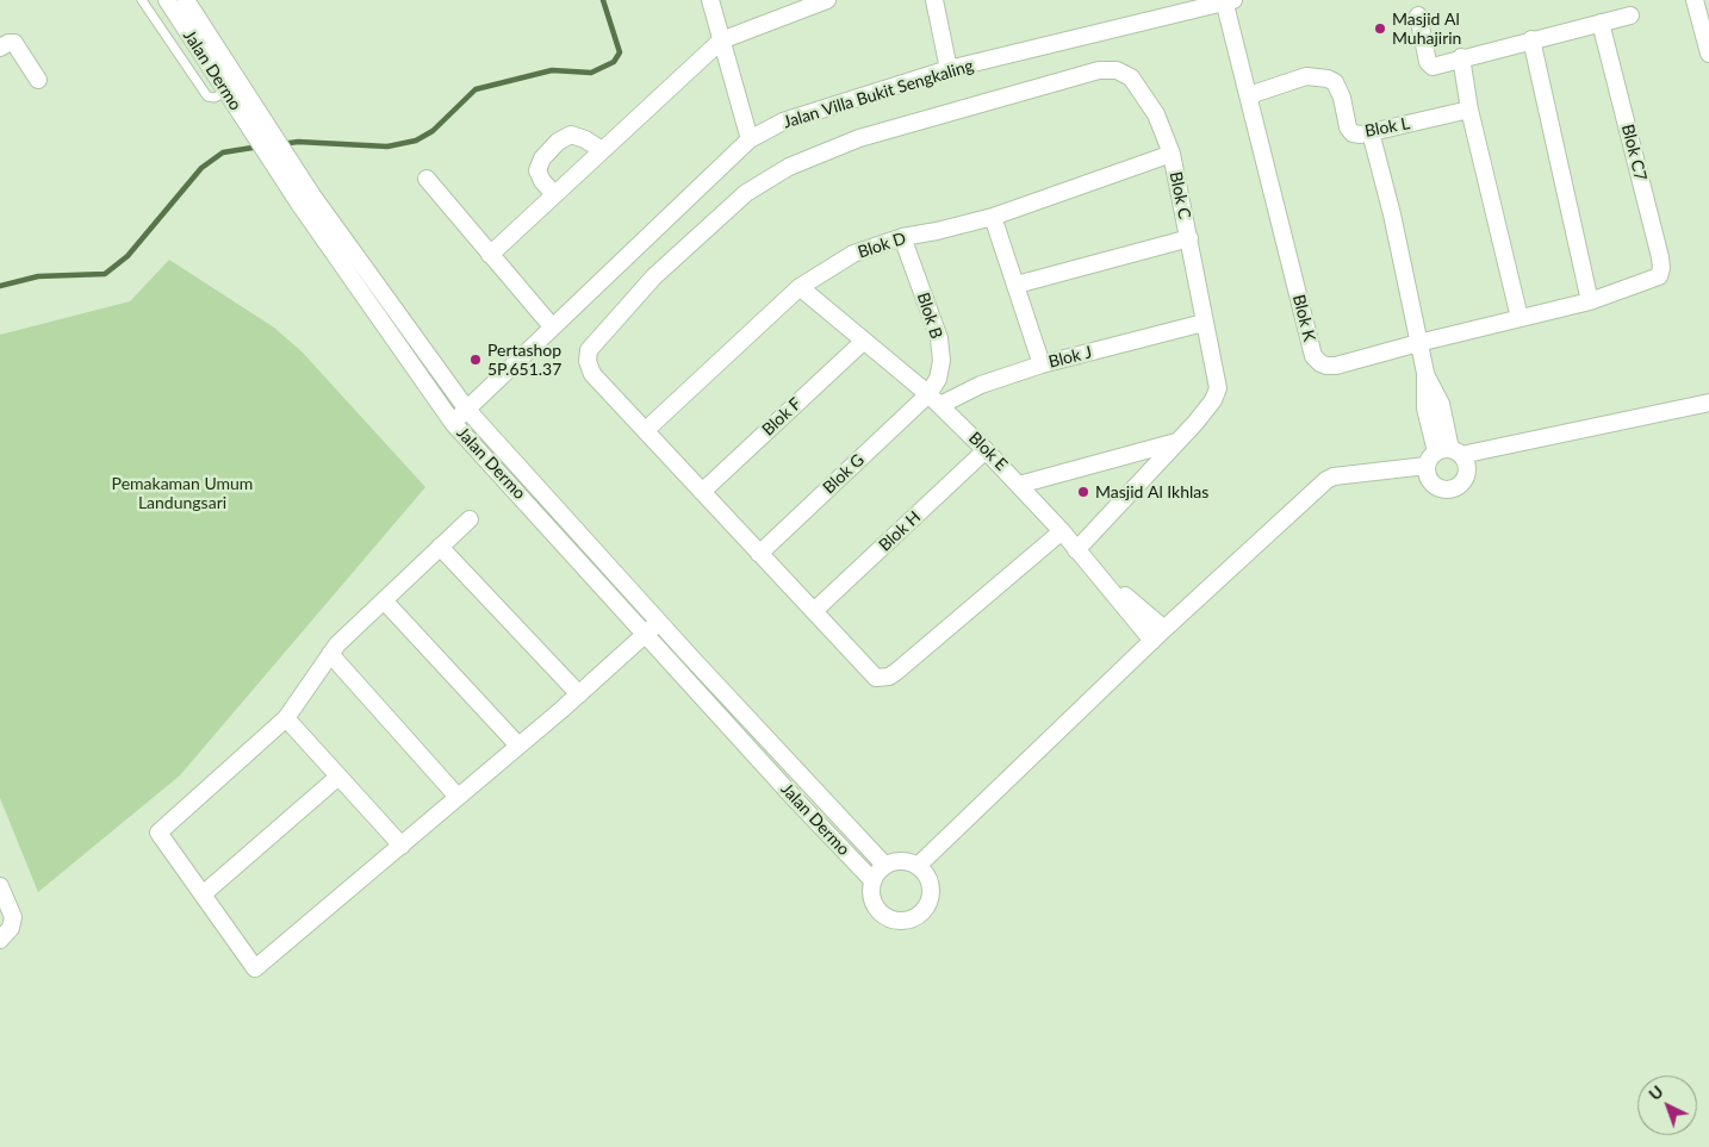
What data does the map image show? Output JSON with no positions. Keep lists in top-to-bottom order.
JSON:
{
  "streets": {
    "street": [
      "Jalan Dermo",
      "Jalan Villa Bukit Sengkaling",
      "Blok L",
      "Blok C7",
      "Blok C",
      "Blok D",
      "Blok B",
      "Blok K",
      "Blok J",
      "Blok F",
      "Blok E",
      "Blok G",
      "Blok H"
    ]
  },
  "crossings": [
    ["Jalan Dermo", "Jalan Villa Bukit Sengkaling"],
    ["Jalan Villa Bukit Sengkaling", "Blok K"],
    ["Blok L", "Blok K"],
    ["Blok C7", "Blok K"],
    ["Blok C", "Blok D"],
    ["Blok C", "Blok J"],
    ["Blok C", "Blok F"],
    ["Blok C", "Blok E"],
    ["Blok C", "Blok G"],
    ["Blok C", "Blok H"],
    ["Blok D", "Blok B"],
    ["Blok D", "Blok E"],
    ["Blok B", "Blok J"],
    ["Blok B", "Blok E"],
    ["Blok B", "Blok G"],
    ["Blok J", "Blok E"],
    ["Blok J", "Blok G"],
    ["Blok F", "Blok E"],
    ["Blok E", "Blok G"],
    ["Blok E", "Blok H"]
  ],
  "parks": ["Pemakaman Umum Landungsari"],
  "places": ["Masjid Al Muhajirin", "Pertashop 5P.651.37", "Masjid Al Ikhlas"],
  "north": "top left"
}
